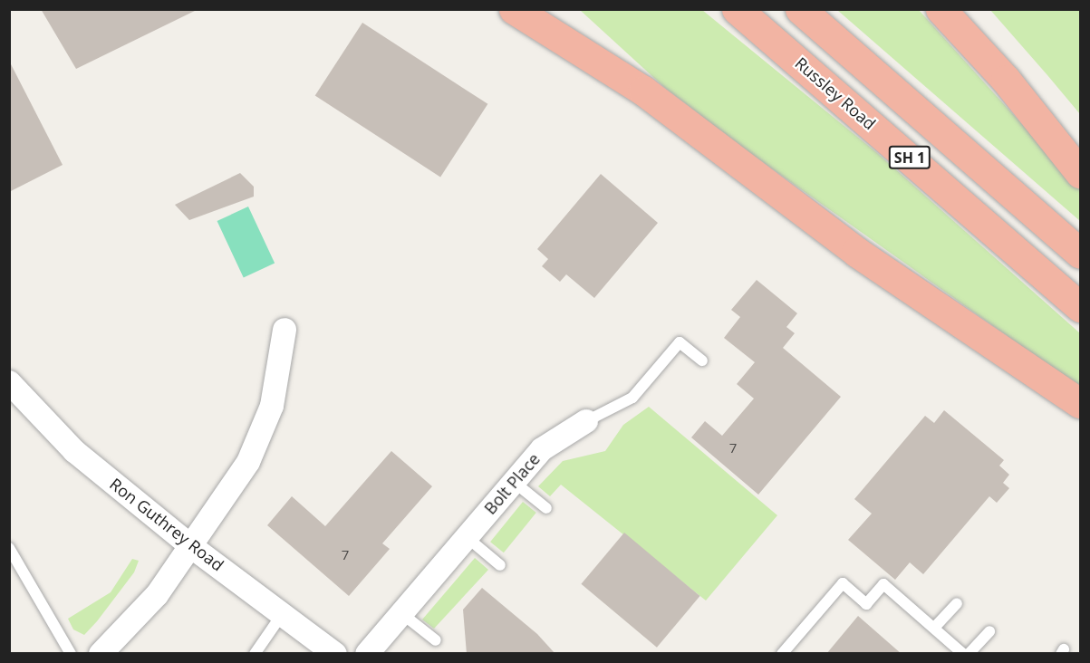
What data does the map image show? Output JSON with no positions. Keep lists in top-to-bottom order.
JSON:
{
  "streets": {
    "highway": ["Russley Road", "SH 1"],
    "street": ["Bolt Place", "Ron Guthrey Road"]
  },
  "house_numbers": ["7", "7"]
}
